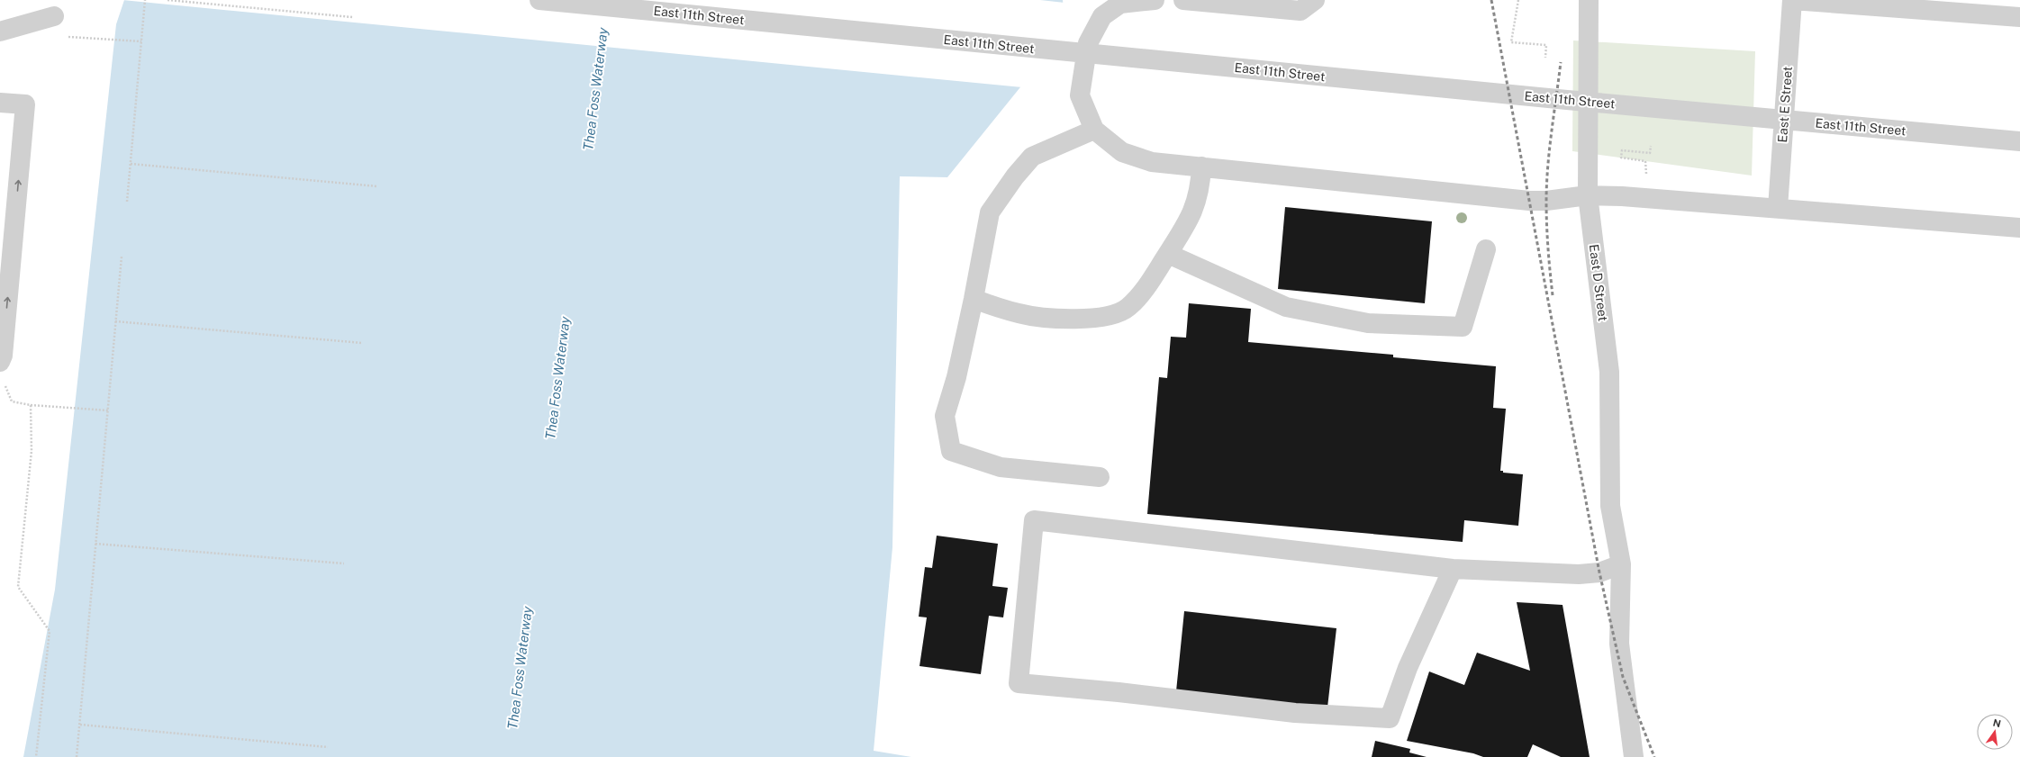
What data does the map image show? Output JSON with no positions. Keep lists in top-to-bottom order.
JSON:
{
  "streets": {
    "street": ["East 11th Street", "East E Street", "East D Street"]
  },
  "water": ["Thea Foss Waterway"],
  "north": "top"
}
